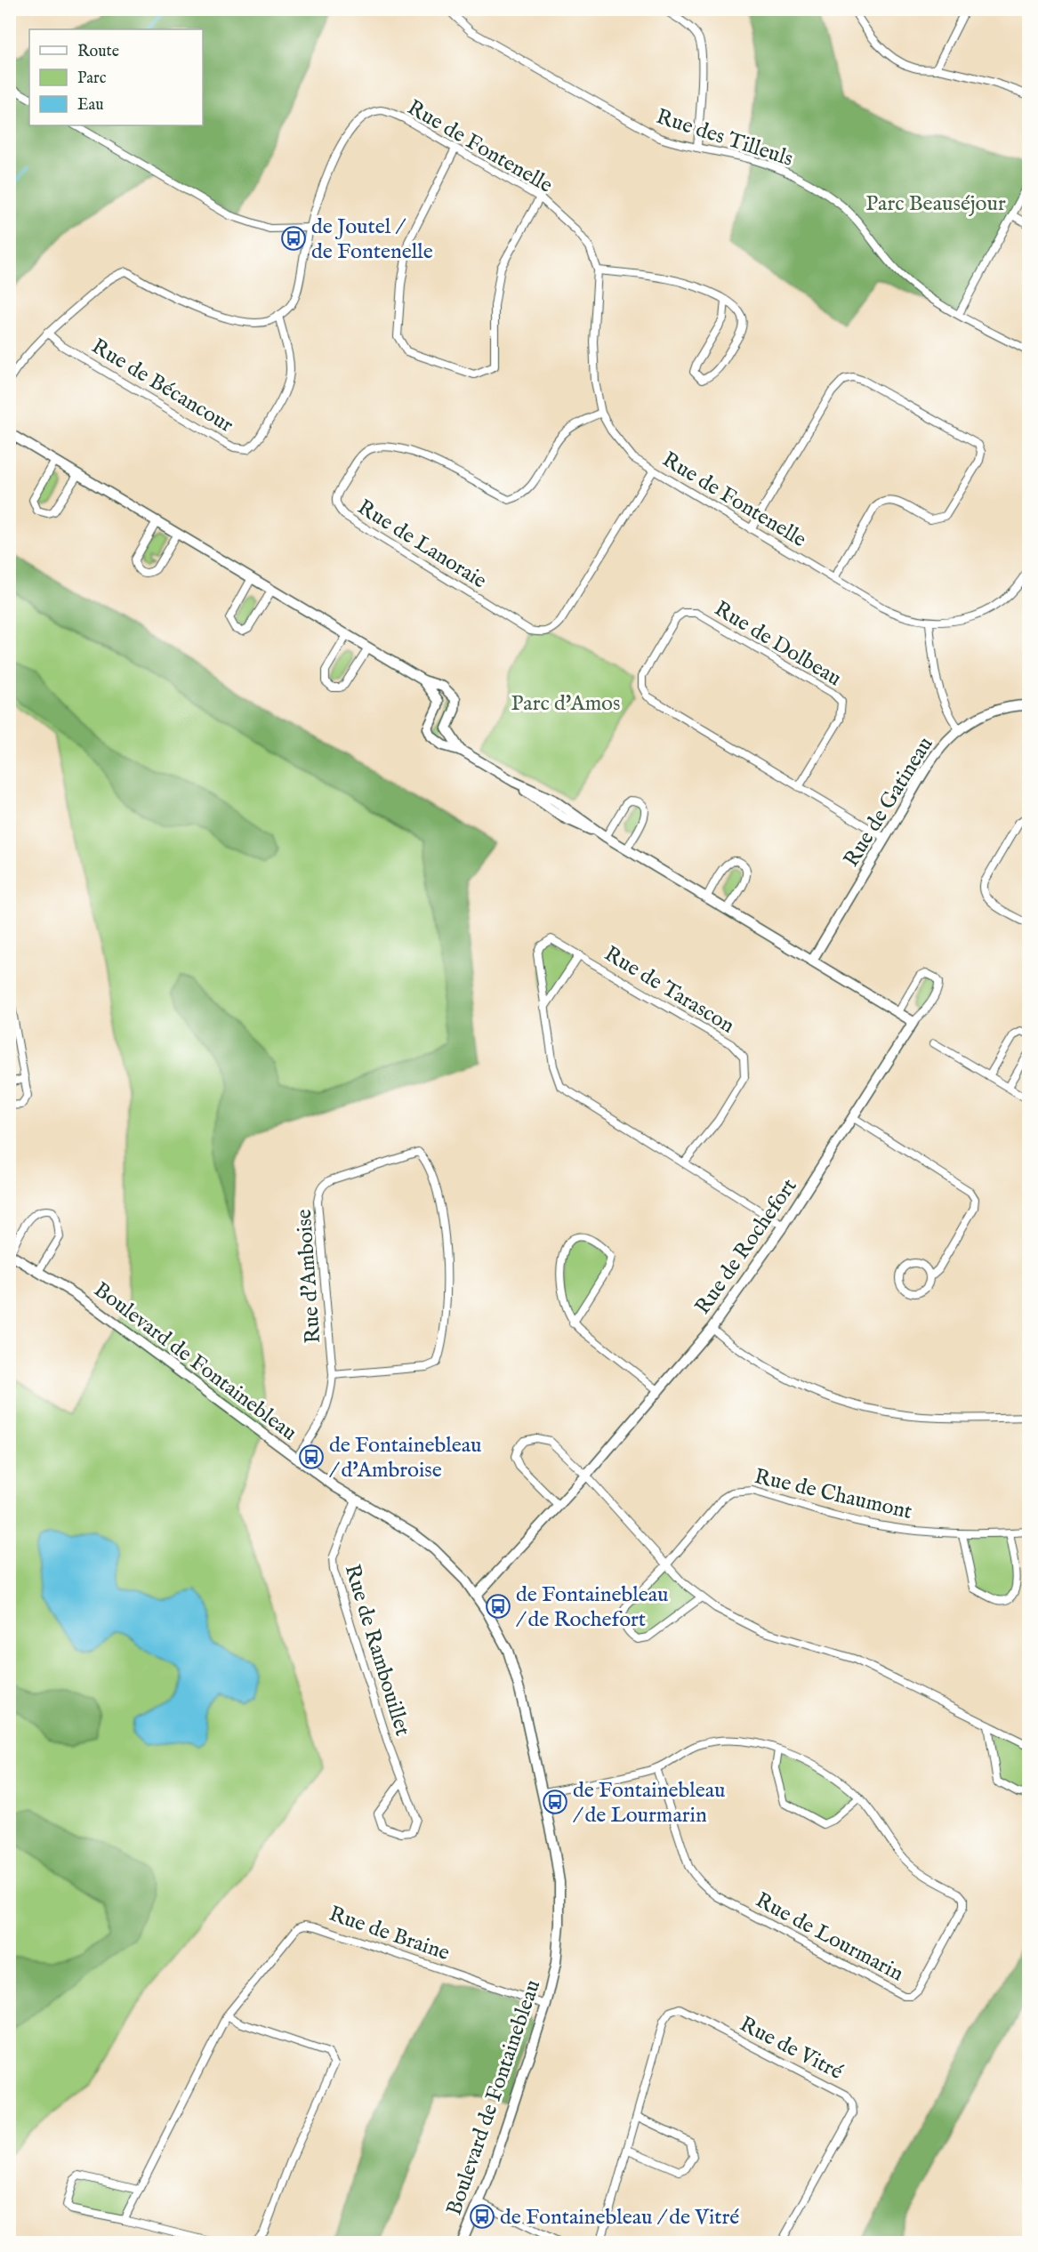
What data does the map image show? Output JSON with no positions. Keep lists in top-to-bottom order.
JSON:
{
  "streets": {
    "street": [
      "Rue des Tilleuls",
      "Rue de Fontenelle",
      "Rue de Bécancour",
      "Rue de Lanoraie",
      "Rue de Dolbeau",
      "Rue de Gatineau",
      "Rue de Tarascon",
      "Rue de Rochefort",
      "Rue d'Amboise",
      "Boulevard de Fontainebleau",
      "Rue de Chaumont",
      "Rue de Rambouillet",
      "Rue de Braine",
      "Rue de Lourmarin",
      "Rue de Vitré"
    ]
  },
  "crossings": [
    ["Rue de Fontenelle", "Rue de Bécancour"],
    ["Rue de Fontenelle", "Rue de Lanoraie"],
    ["Rue de Dolbeau", "Rue de Gatineau"],
    ["Rue de Tarascon", "Rue de Rochefort"],
    ["Rue de Rochefort", "Boulevard de Fontainebleau"],
    ["Rue d'Amboise", "Boulevard de Fontainebleau"],
    ["Boulevard de Fontainebleau", "Rue de Rambouillet"],
    ["Boulevard de Fontainebleau", "Rue de Braine"],
    ["Boulevard de Fontainebleau", "Rue de Lourmarin"]
  ],
  "parks": ["Parc Beauséjour", "Parc d'Amos"],
  "places": {
    "bus stop": [
      "de Joutel / de Fontenelle",
      "de Fontainebleau / d'Ambroise",
      "de Fontainebleau / de Rochefort",
      "de Fontainebleau / de Lourmarin",
      "de Fontainebleau / de Vitré"
    ]
  },
  "legend": ["Route", "Parc", "Eau"]
}
